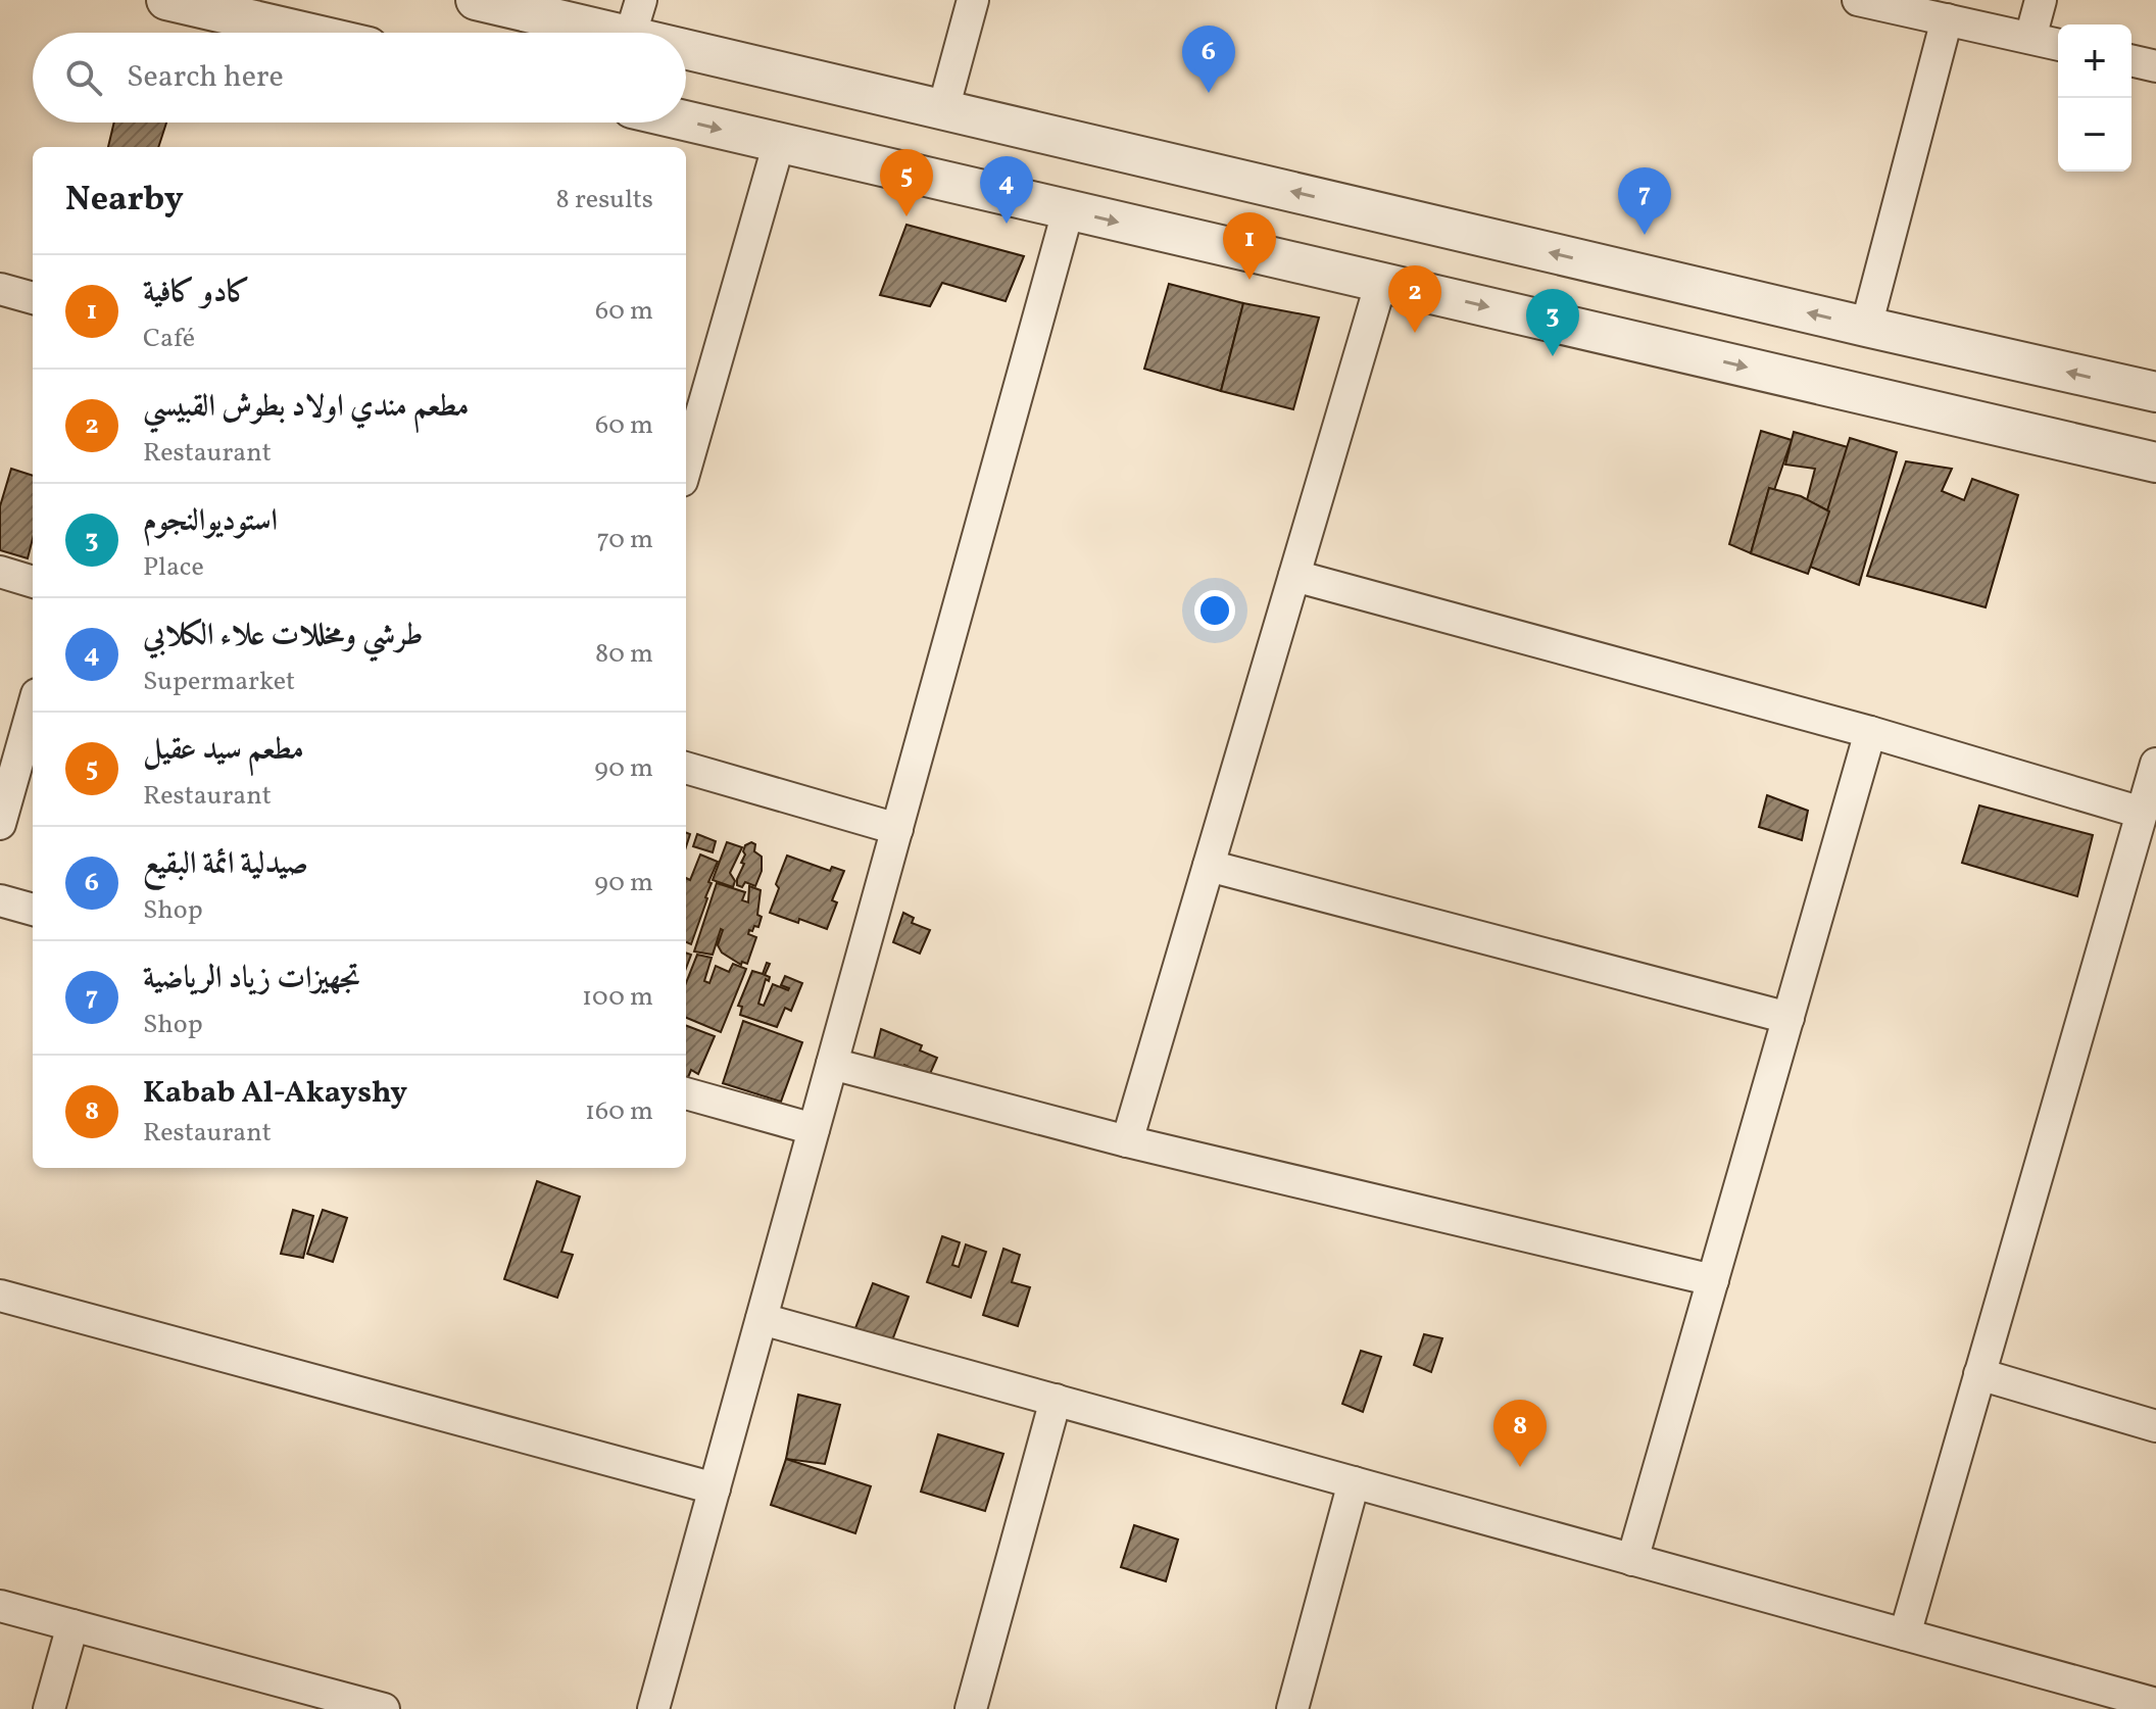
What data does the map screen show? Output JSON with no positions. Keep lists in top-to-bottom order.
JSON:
{
  "page": {
    "map_buttons": ["+", "−"],
    "pins": [
      "6",
      "5",
      "4",
      "7",
      "1",
      "2",
      "3",
      "8"
    ],
    "search": "Search here",
    "heading": ["Nearby", "8 results"],
    "list": [
      {
        "mark": "1",
        "name": "كادو كافية",
        "note": "Café",
        "value": "60 m"
      },
      {
        "mark": "2",
        "name": "مطعم مندي اولاد بطوش القبيسي",
        "note": "Restaurant",
        "value": "60 m"
      },
      {
        "mark": "3",
        "name": "استوديوالنجوم",
        "note": "Place",
        "value": "70 m"
      },
      {
        "mark": "4",
        "name": "طرشي ومخللات علاء الكلابي",
        "note": "Supermarket",
        "value": "80 m"
      },
      {
        "mark": "5",
        "name": "مطعم سيد عقيل",
        "note": "Restaurant",
        "value": "90 m"
      },
      {
        "mark": "6",
        "name": "صيدلية ائمة البقيع",
        "note": "Shop",
        "value": "90 m"
      },
      {
        "mark": "7",
        "name": "تجهيزات زياد الرياضية",
        "note": "Shop",
        "value": "100 m"
      },
      {
        "mark": "8",
        "name": "Kabab Al-Akayshy",
        "note": "Restaurant",
        "value": "160 m"
      }
    ]
  }
}
